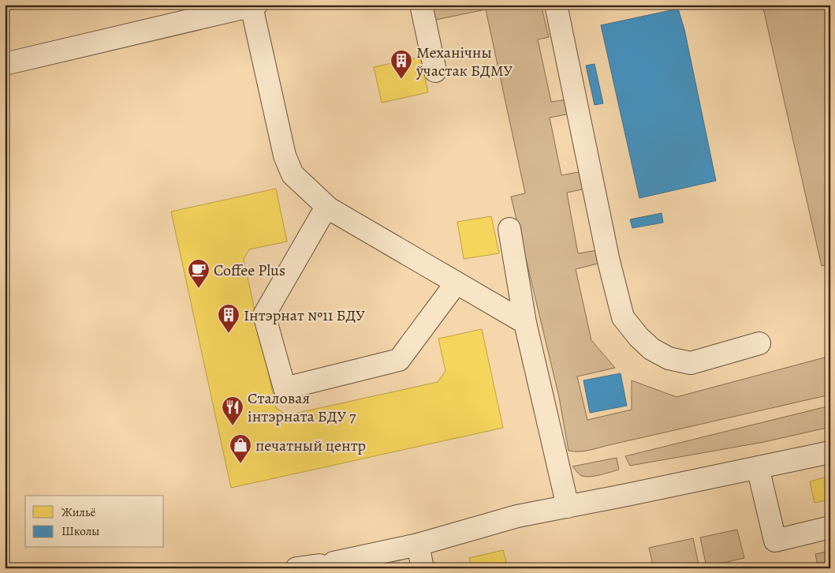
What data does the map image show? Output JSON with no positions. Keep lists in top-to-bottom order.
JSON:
{
  "places": {
    "building": ["Механічны ўчастак БДМУ", "Інтэрнат №11 БДУ"],
    "cafe": ["Coffee Plus"],
    "restaurant": ["Сталовая інтэрната БДУ 7"],
    "shop": ["печатный центр"]
  },
  "legend": ["Жильё", "Школы"]
}
